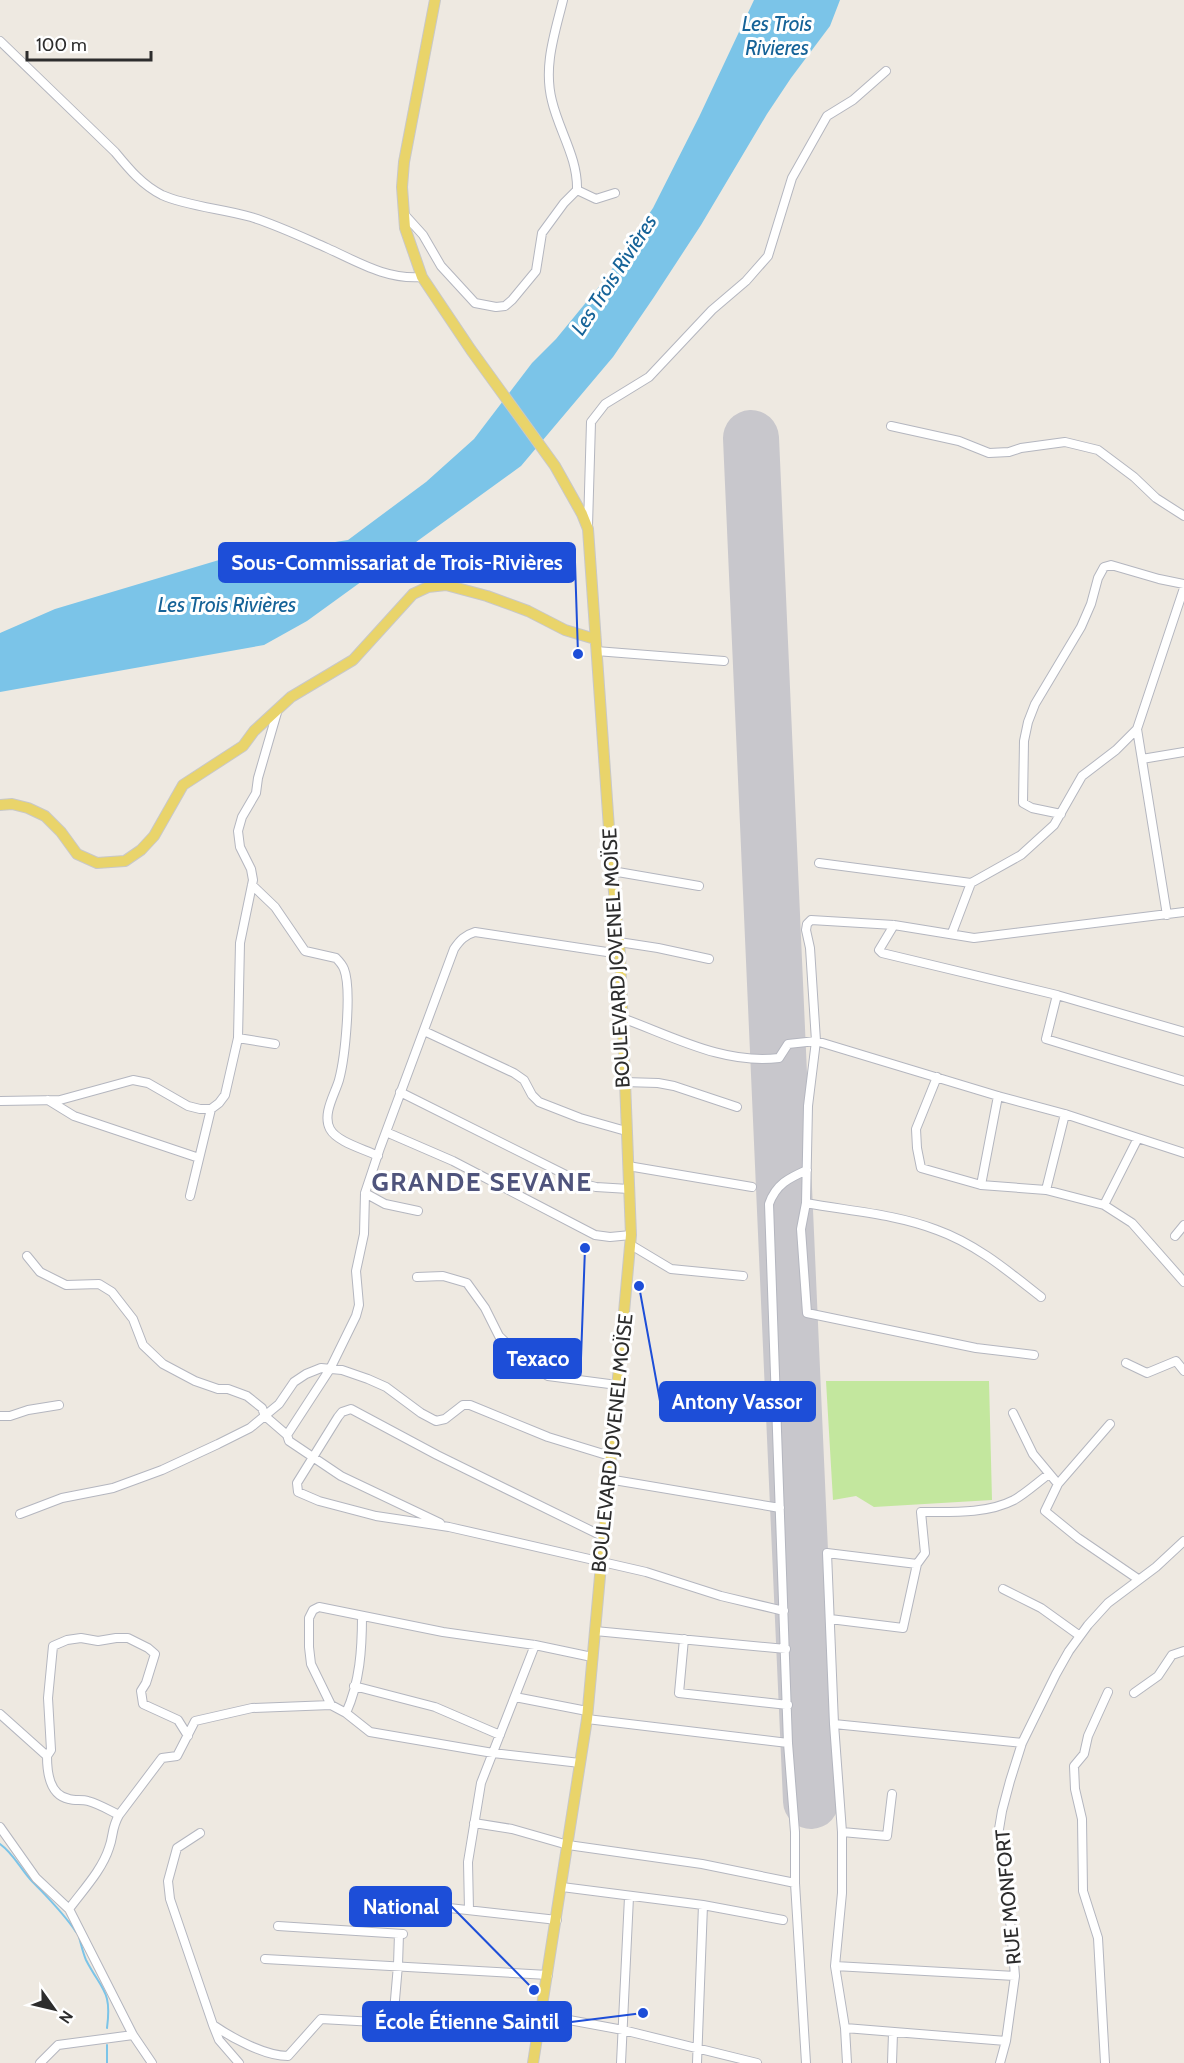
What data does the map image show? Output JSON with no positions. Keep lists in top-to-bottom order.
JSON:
{
  "streets": {
    "main road": ["BOULEVARD JOVENEL MOÏSE"],
    "street": ["RUE MONFORT"]
  },
  "districts": ["GRANDE SEVANE"],
  "water": ["Les Trois Rivieres", "Les Trois Rivières"],
  "places": [
    "Sous-Commissariat de Trois-Rivières",
    "Texaco",
    "Antony Vassor",
    "National",
    "École Étienne Saintil"
  ],
  "scale_bar": "100 m",
  "north": "bottom right"
}
